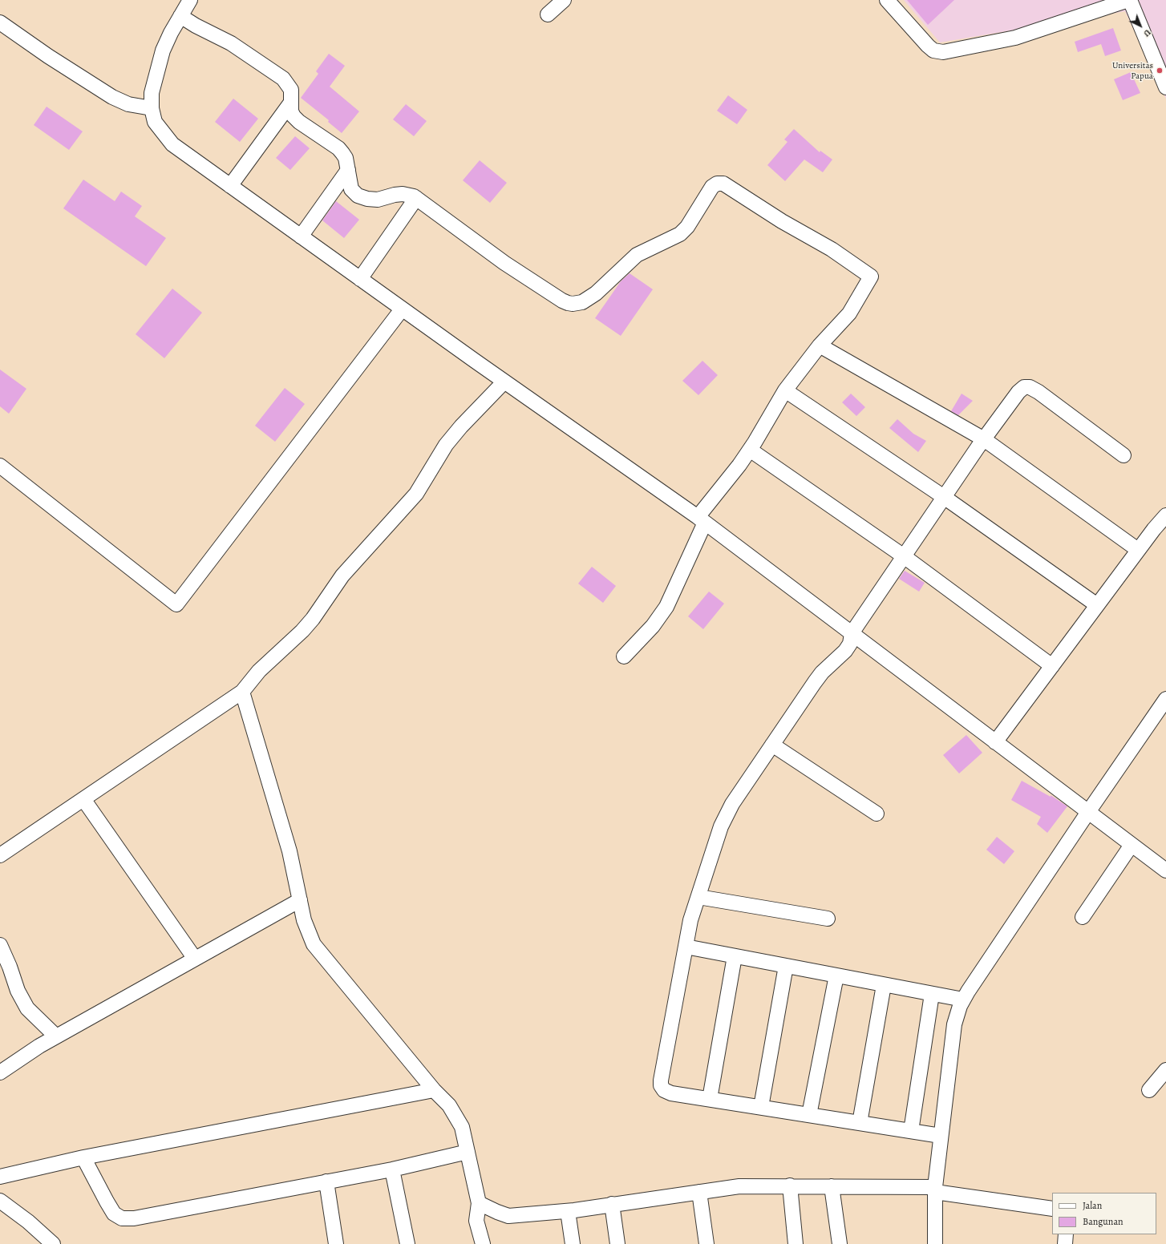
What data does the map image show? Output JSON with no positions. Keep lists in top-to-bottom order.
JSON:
{
  "places": ["Universitas Papua"],
  "legend": ["Jalan", "Bangunan"],
  "north": "bottom right"
}
